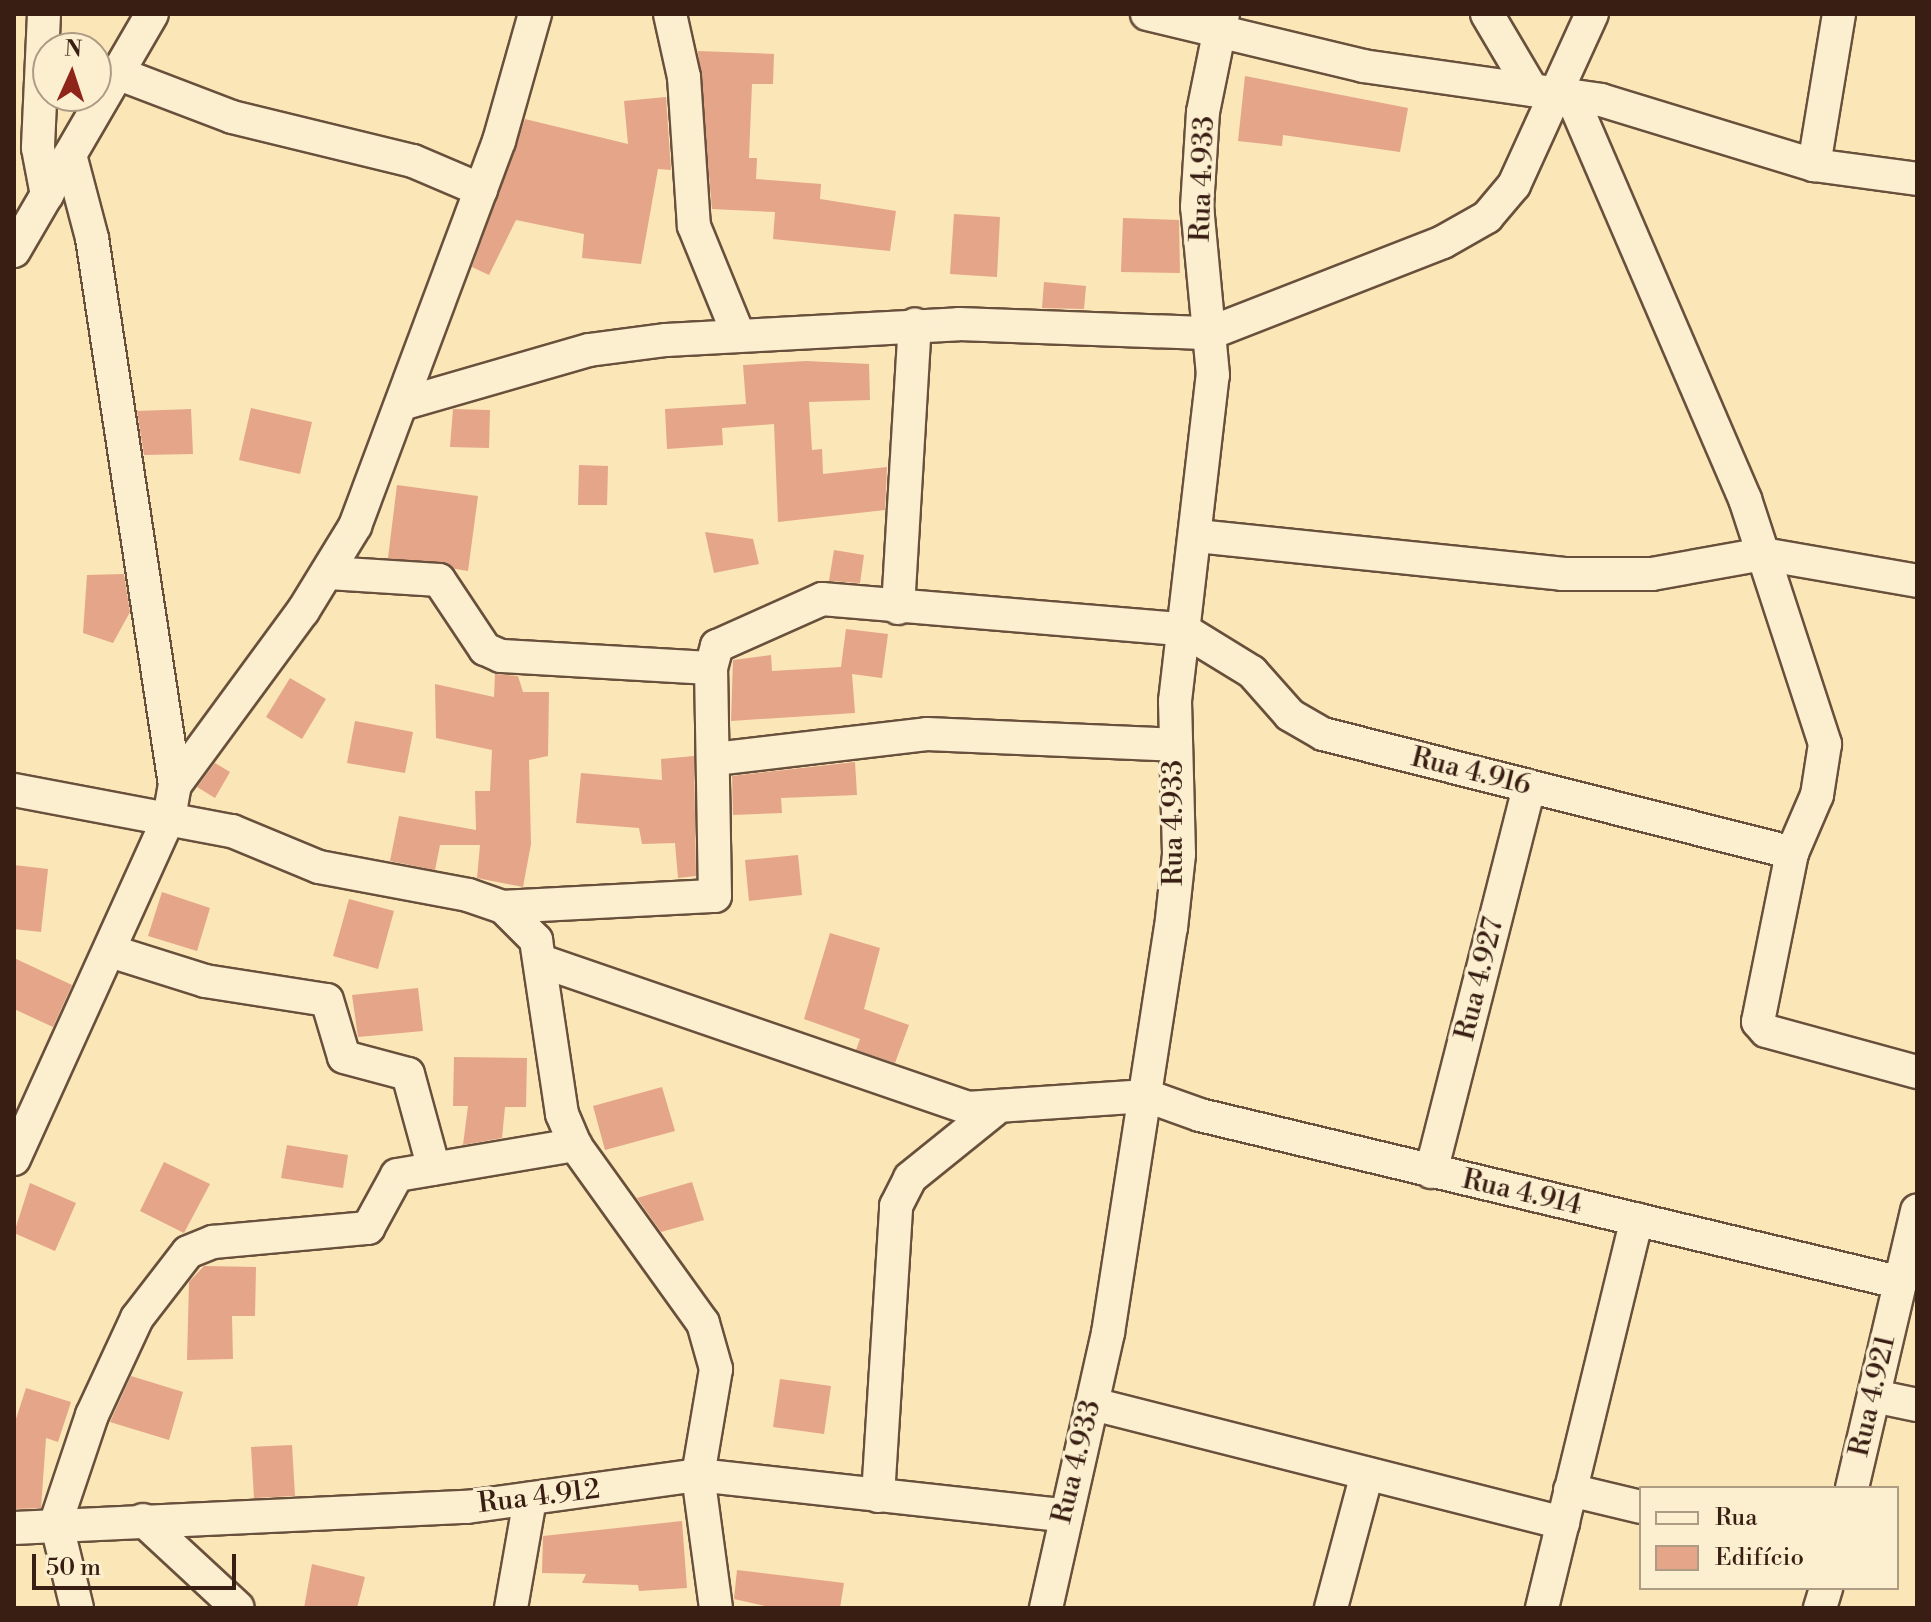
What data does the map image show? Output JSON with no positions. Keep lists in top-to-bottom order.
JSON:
{
  "streets": {
    "street": [
      "Rua 4.933",
      "Rua 4.916",
      "Rua 4.927",
      "Rua 4.914",
      "Rua 4.921",
      "Rua 4.912"
    ]
  },
  "crossings": [
    ["Rua 4.933", "Rua 4.916"],
    ["Rua 4.933", "Rua 4.914"],
    ["Rua 4.933", "Rua 4.912"],
    ["Rua 4.916", "Rua 4.927"],
    ["Rua 4.927", "Rua 4.914"],
    ["Rua 4.914", "Rua 4.921"]
  ],
  "legend": ["Rua", "Edifício"],
  "scale_bar": "50 m",
  "north": "top"
}
